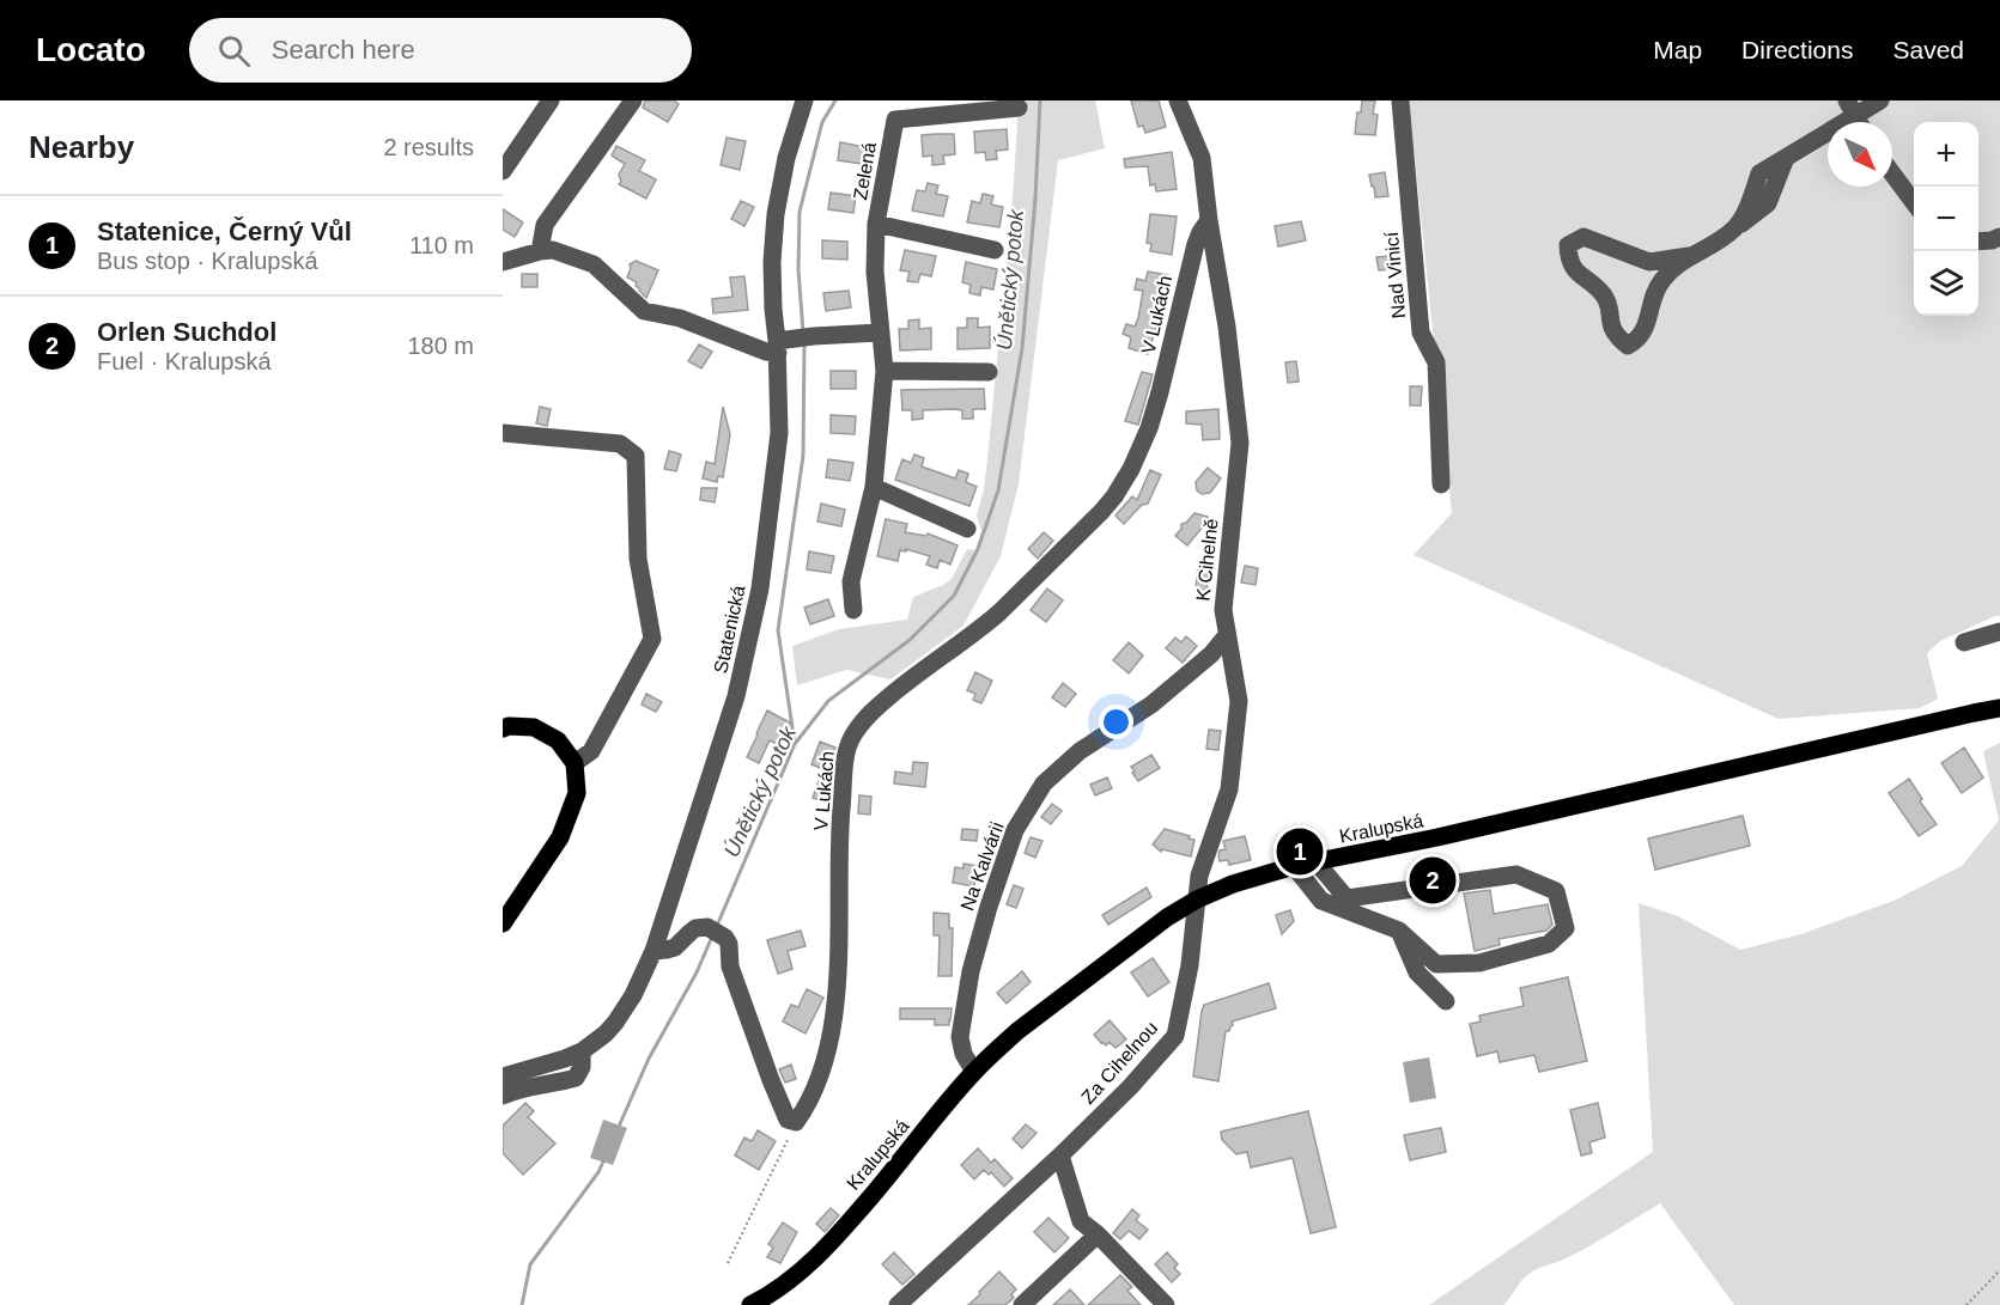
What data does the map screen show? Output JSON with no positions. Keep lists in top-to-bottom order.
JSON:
{
  "streets": {
    "main road": ["Kralupská"],
    "street": [
      "Zelená",
      "Nad Vinicí",
      "V Lukách",
      "K Cihelně",
      "Statenická",
      "Na Kalvárii",
      "Za Cihelnou"
    ]
  },
  "crossings": [
    ["V Lukách", "K Cihelně"],
    ["K Cihelně", "Kralupská"],
    ["K Cihelně", "Na Kalvárii"],
    ["K Cihelně", "Za Cihelnou"],
    ["Kralupská", "Na Kalvárii"],
    ["Kralupská", "Za Cihelnou"]
  ],
  "water": ["Únětický potok"],
  "north": "bottom right",
  "page": {
    "header": "Locato",
    "search": "Search here",
    "nav": ["Map", "Directions", "Saved"],
    "heading": ["Nearby", "2 results"],
    "map_buttons": ["+", "−"],
    "list": [
      {
        "mark": "1",
        "name": "Statenice, Černý Vůl",
        "note": "Bus stop · Kralupská",
        "value": "110 m"
      },
      {
        "mark": "2",
        "name": "Orlen Suchdol",
        "note": "Fuel · Kralupská",
        "value": "180 m"
      }
    ],
    "pins": ["1", "2"]
  }
}
